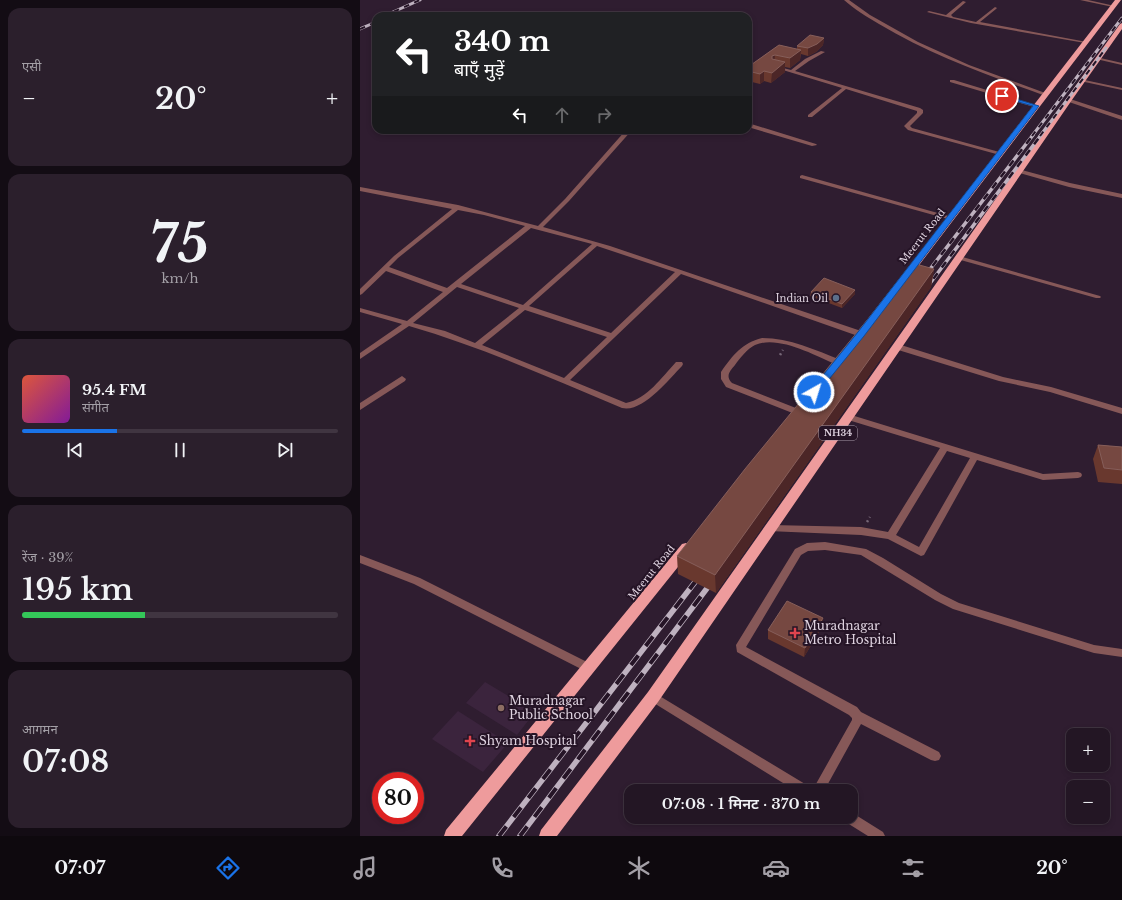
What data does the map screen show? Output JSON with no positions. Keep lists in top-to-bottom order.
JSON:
{
  "streets": {
    "highway": ["Meerut Road", "NH34"]
  },
  "places": {
    "other": ["Indian Oil", "Muradnagar Public School"],
    "health": ["Muradnagar Metro Hospital", "Shyam Hospital"]
  },
  "page": {
    "tile": [
      "एसी",
      ["75", "km/h"],
      ["रेंज · 39%", "195 km"],
      ["आगमन", "07:08"]
    ],
    "turn": ["340 m", "बाएँ मुड़ें"],
    "heat": ["−", "20°", "+"],
    "song": ["95.4 FM", "संगीत"],
    "map_buttons": ["+", "−"],
    "limit": "80",
    "trip": "07:08 · 1 मिनट · 370 m",
    "tabs": ["07:07", "20°"]
  }
}
